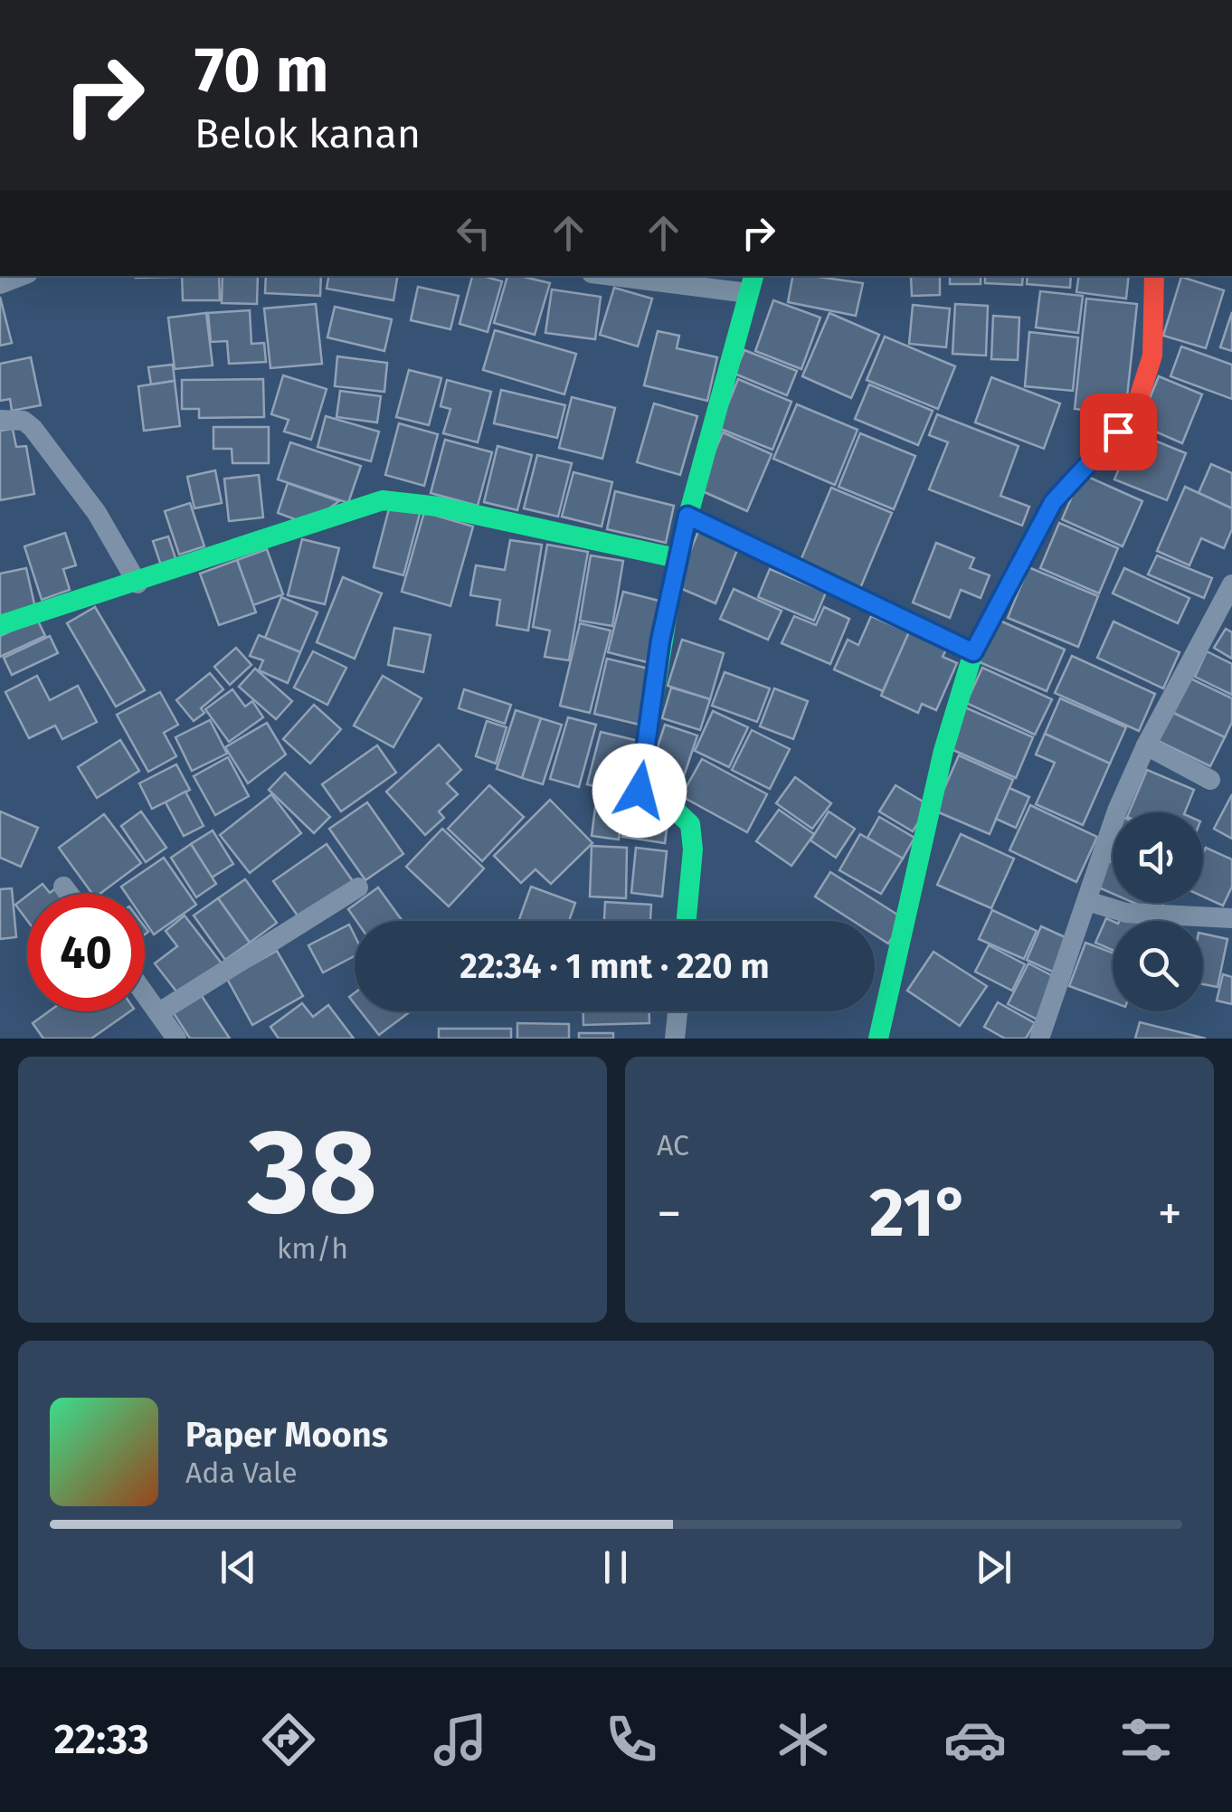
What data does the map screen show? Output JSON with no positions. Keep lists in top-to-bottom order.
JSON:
{
  "page": {
    "turn": ["70 m", "Belok kanan"],
    "limit": "40",
    "trip": "22:34 · 1 mnt · 220 m",
    "tile": [
      ["38", "km/h"],
      "AC"
    ],
    "heat": ["−", "21°", "+"],
    "song": ["Paper Moons", "Ada Vale"],
    "tabs": "22:33"
  }
}
